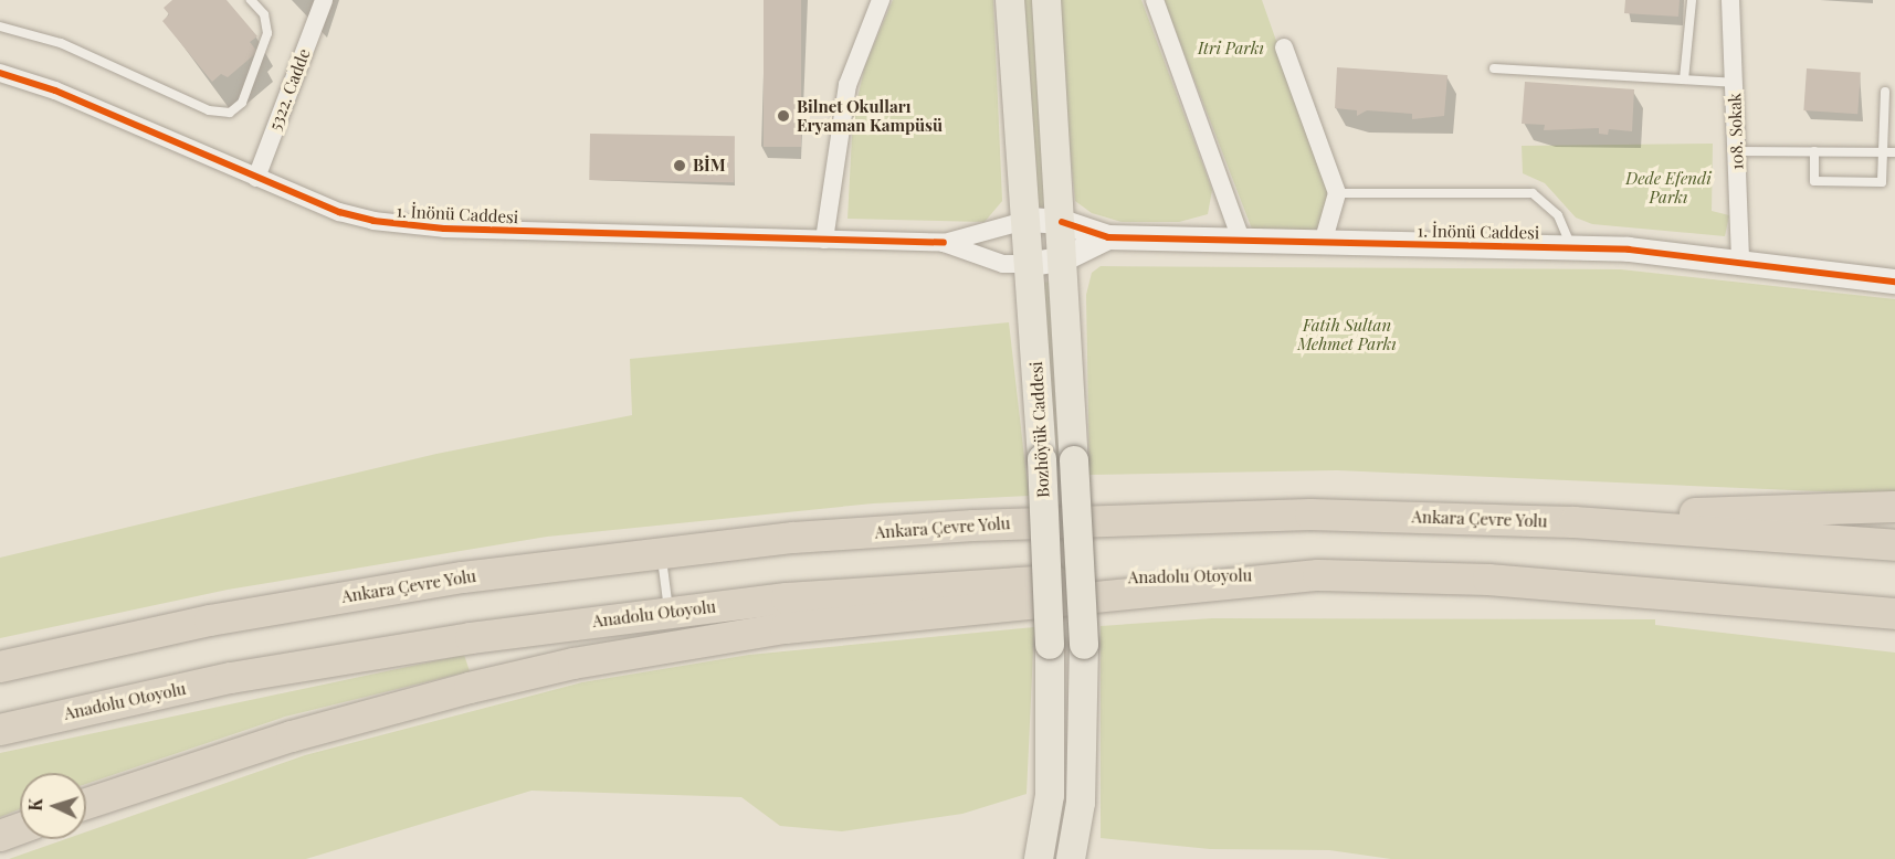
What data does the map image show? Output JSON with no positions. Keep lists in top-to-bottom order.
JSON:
{
  "streets": {
    "highway": ["Ankara Çevre Yolu", "Anadolu Otoyolu"],
    "main road": ["Bozhöyük Caddesi"],
    "street": ["5322. Cadde", "108. Sokak", "1. İnönü Caddesi"]
  },
  "crossings": [
    ["5322. Cadde", "1. İnönü Caddesi"],
    ["108. Sokak", "1. İnönü Caddesi"],
    ["1. İnönü Caddesi", "Bozhöyük Caddesi"]
  ],
  "parks": ["Itri Parkı", "Dede Efendi Parkı", "Fatih Sultan Mehmet Parkı"],
  "places": ["Bilnet Okulları Eryaman Kampüsü", "BİM"],
  "north": "left"
}
